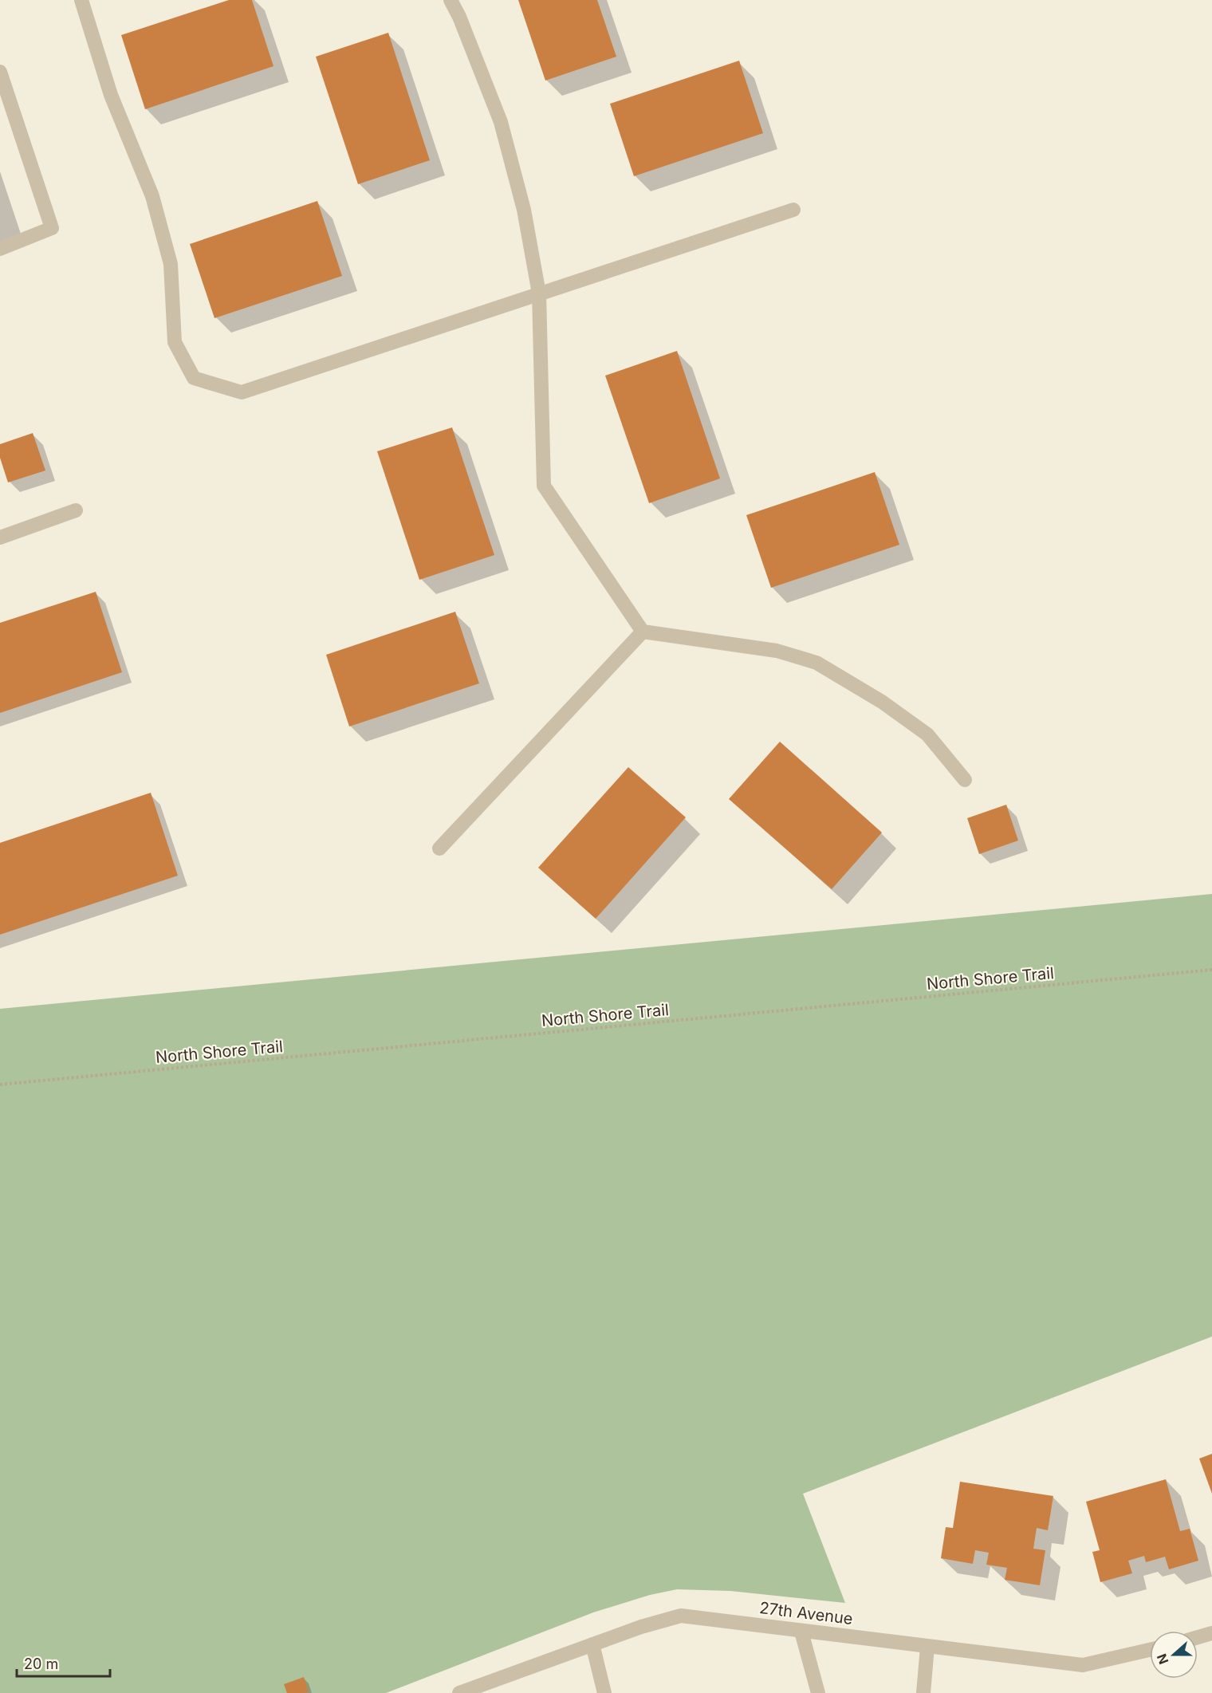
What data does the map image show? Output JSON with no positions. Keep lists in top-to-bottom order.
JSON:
{
  "streets": {
    "street": ["27th Avenue"],
    "path": ["North Shore Trail"]
  },
  "scale_bar": "20 m",
  "north": "left"
}
